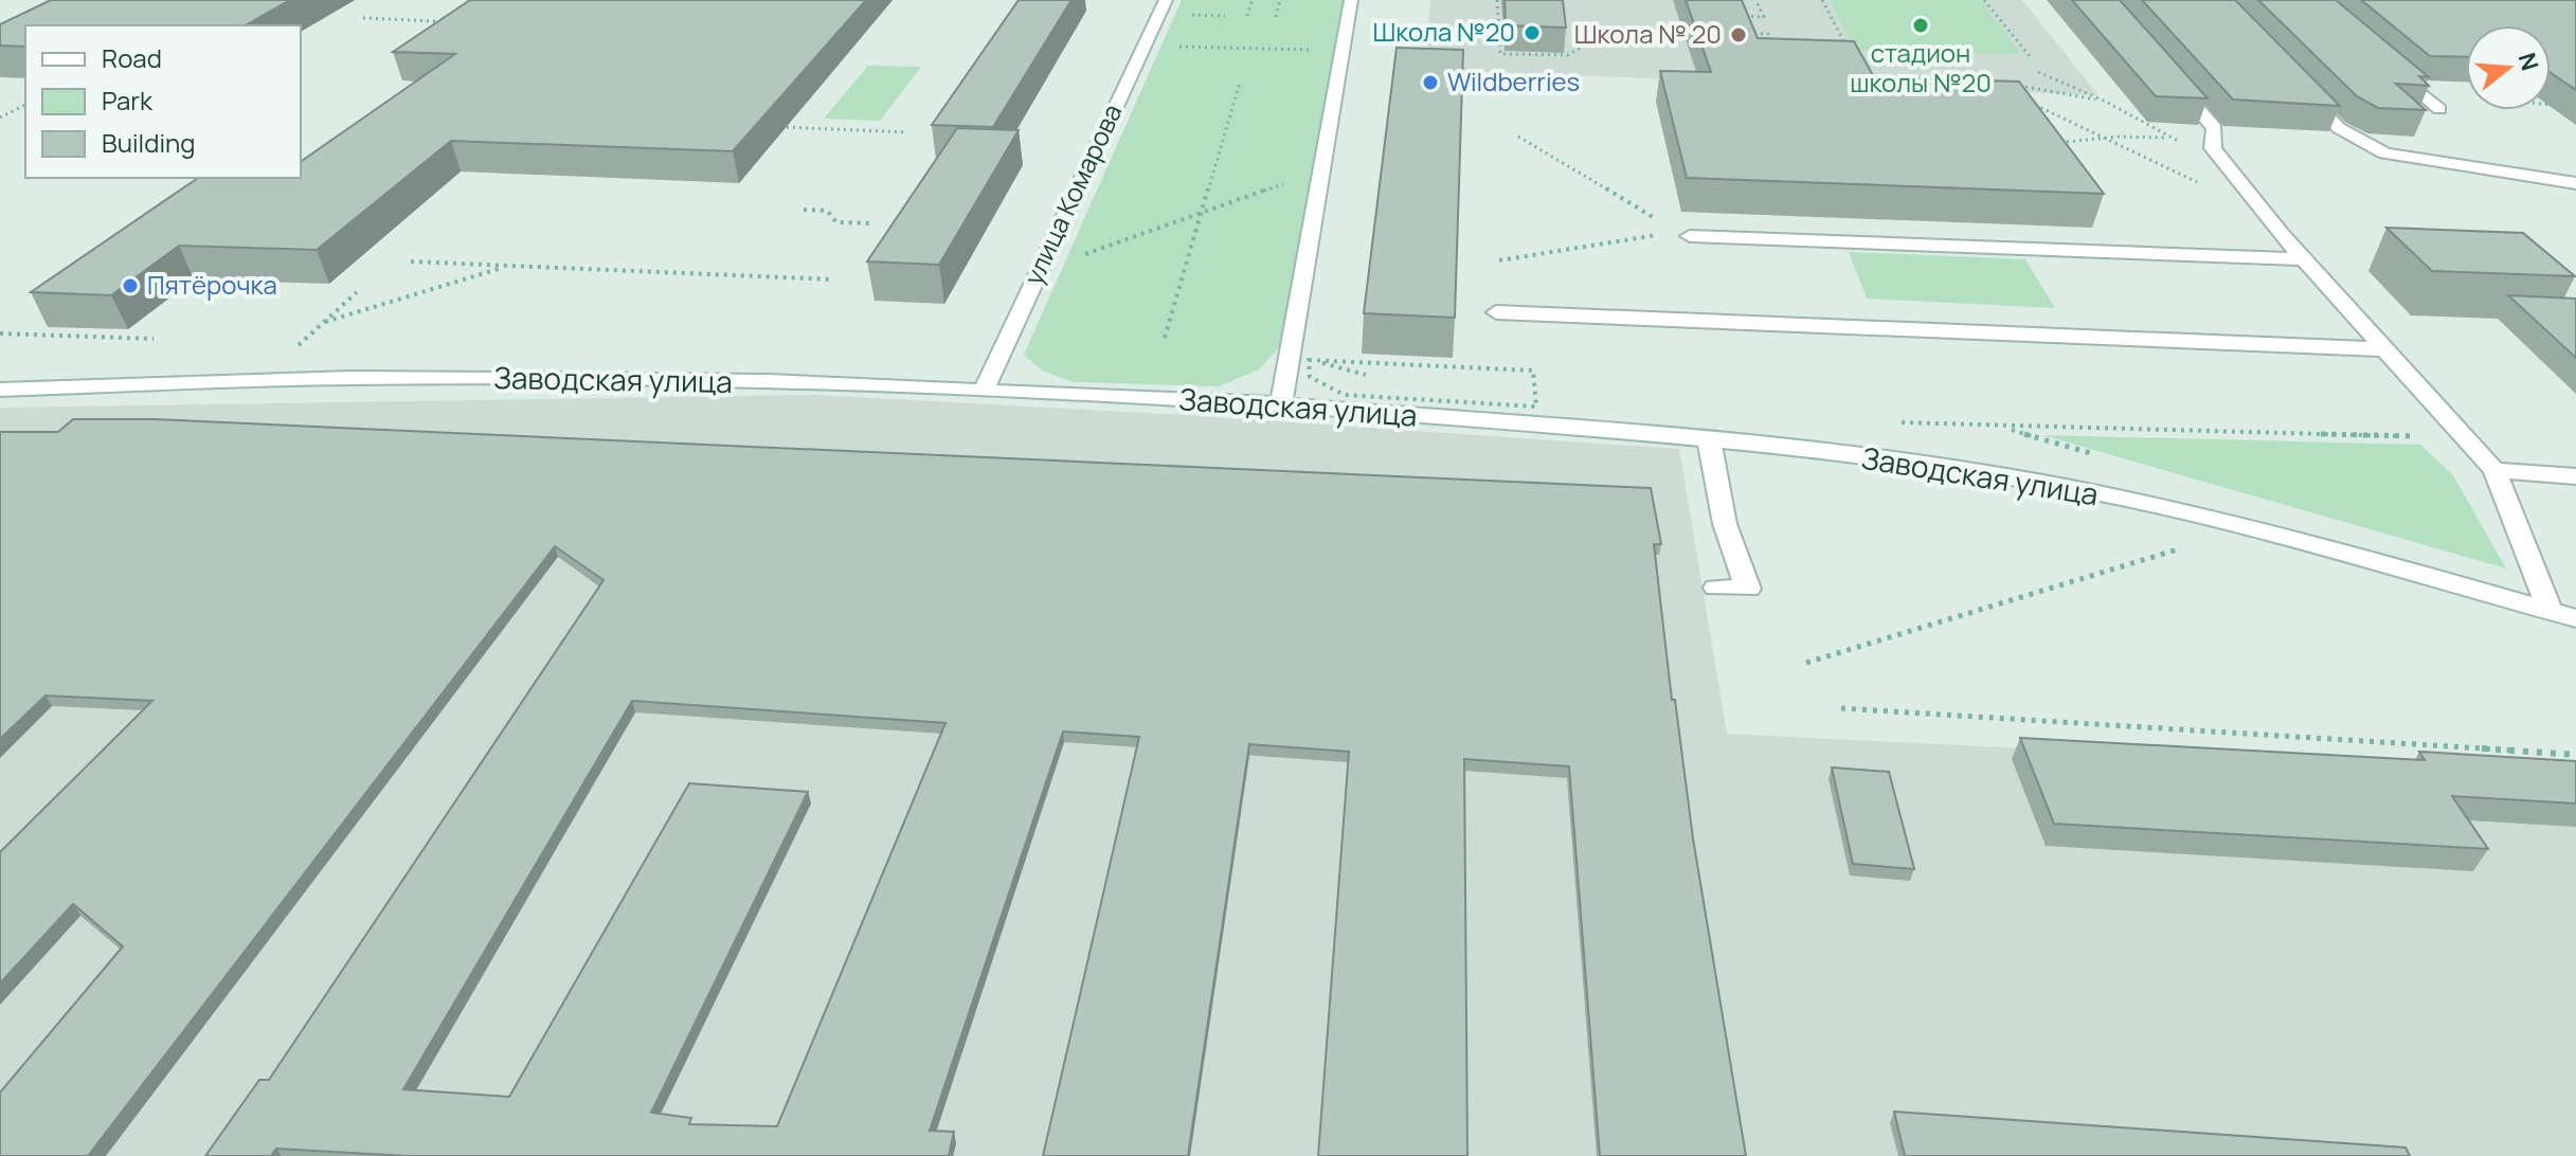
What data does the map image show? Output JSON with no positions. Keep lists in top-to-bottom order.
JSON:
{
  "streets": {
    "street": ["улица Комарова", "Заводская улица"]
  },
  "crossings": [
    ["улица Комарова", "Заводская улица"]
  ],
  "places": [
    "стадион школы №20",
    "Школа №20",
    "Школа № 20",
    "Wildberries",
    "Пятёрочка"
  ],
  "legend": ["Road", "Park", "Building"],
  "north": "right"
}
